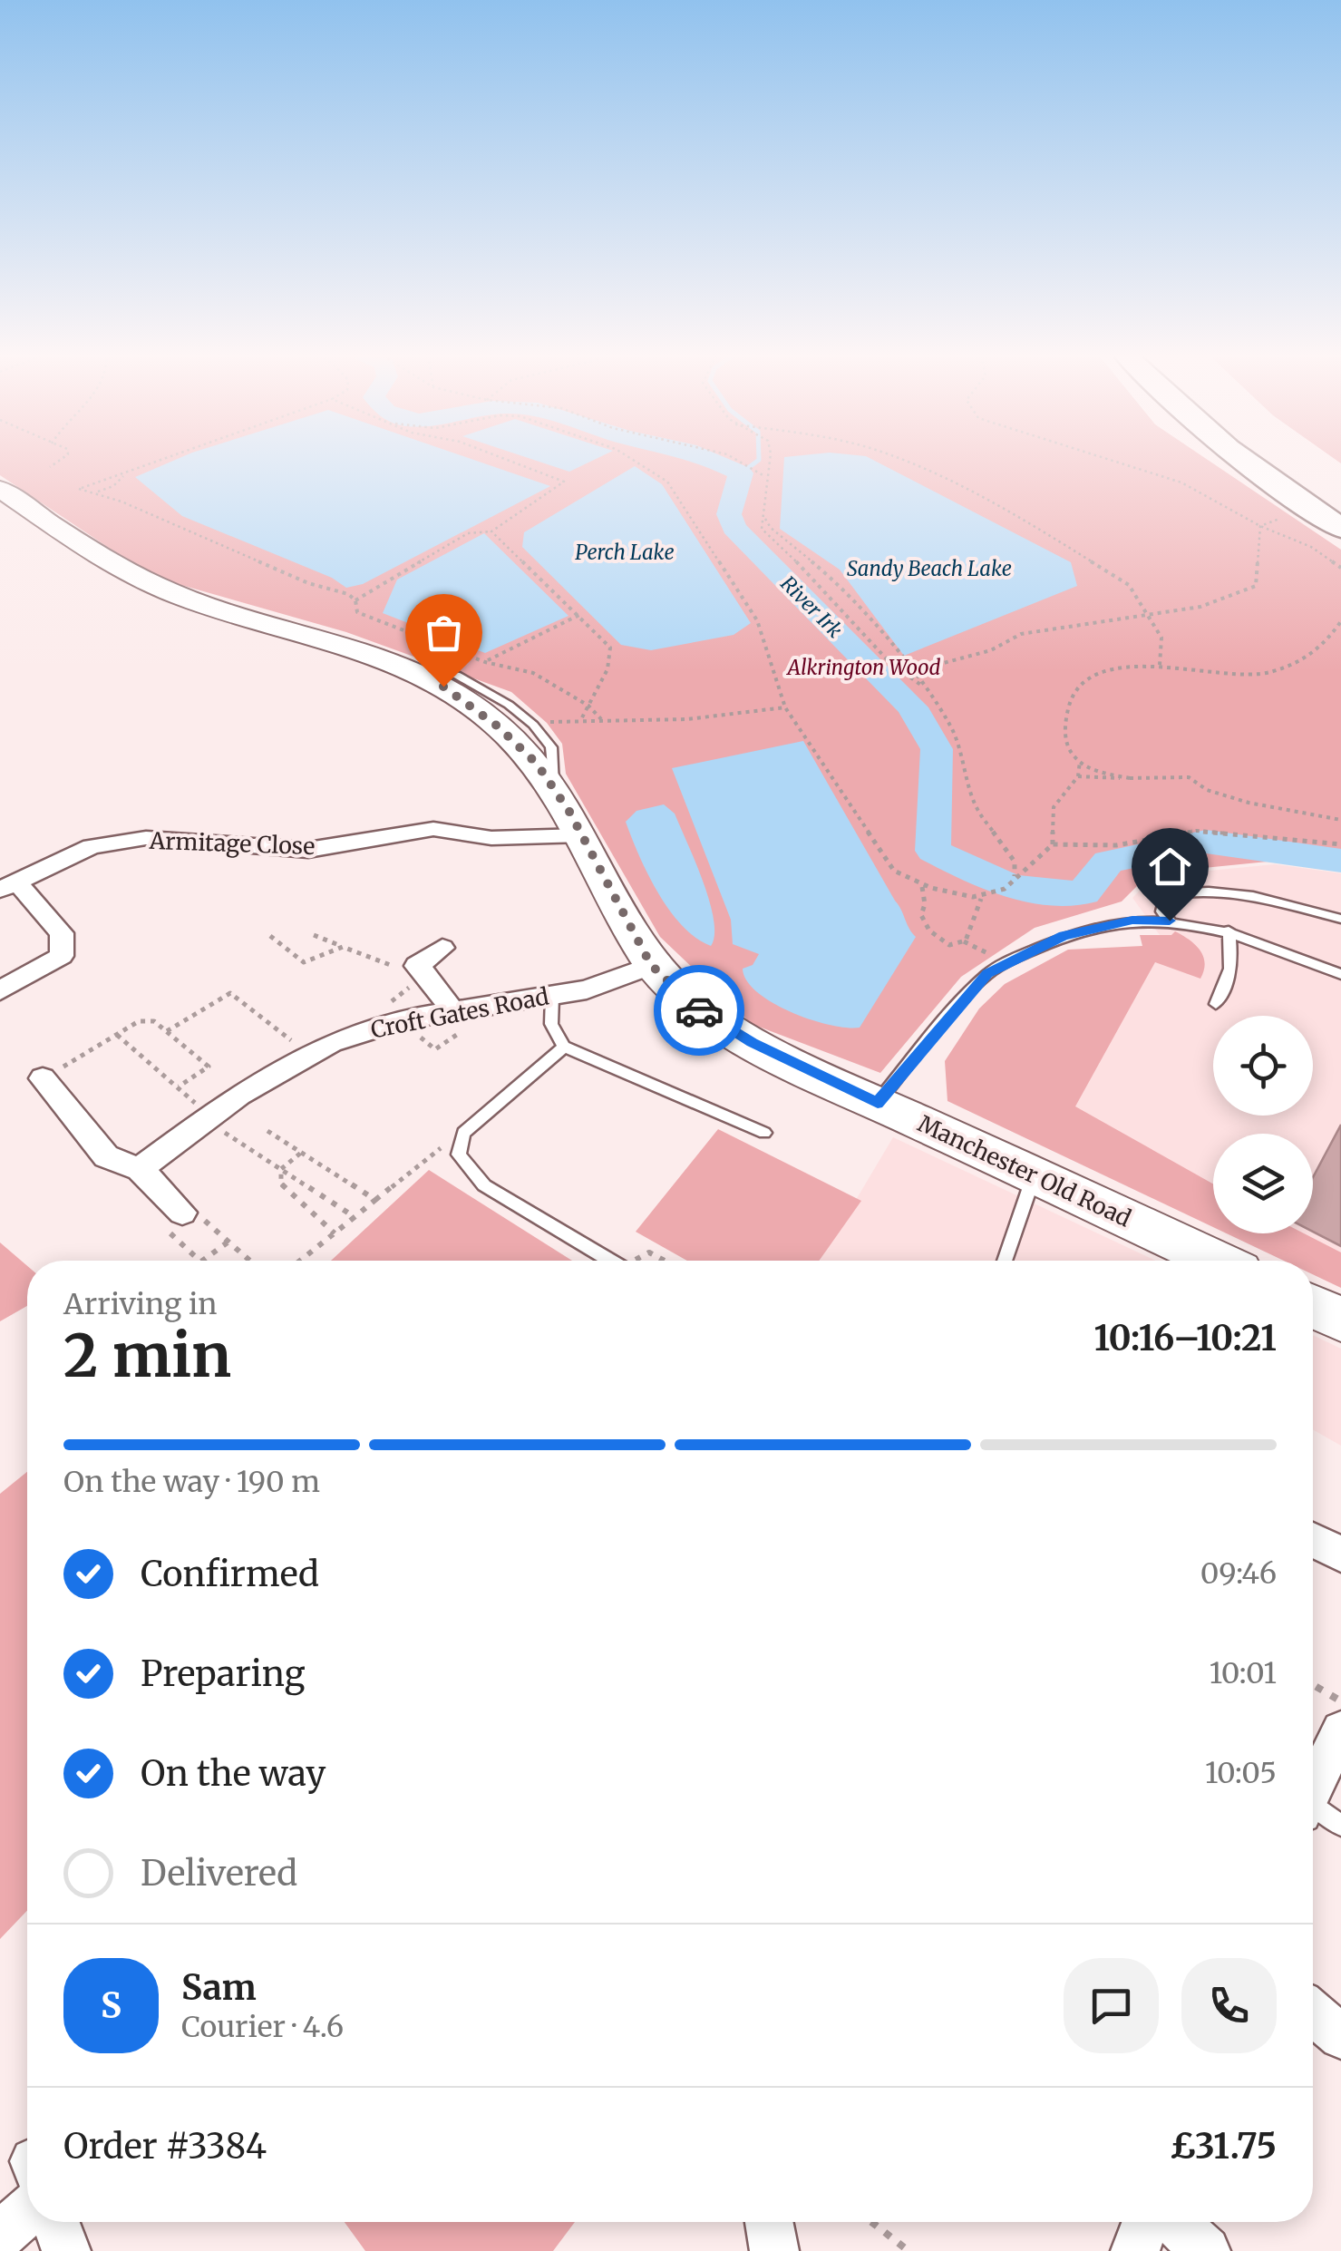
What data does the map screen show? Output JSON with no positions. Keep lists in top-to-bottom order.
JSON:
{
  "streets": {
    "main road": ["Manchester Old Road"],
    "street": ["Armitage Close", "Croft Gates Road"]
  },
  "crossings": [
    ["Armitage Close", "Manchester Old Road"],
    ["Croft Gates Road", "Manchester Old Road"]
  ],
  "water": ["Perch Lake", "Sandy Beach Lake", "River Irk"],
  "parks": ["Alkrington Wood"],
  "page": {
    "heading": ["2 min", "Arriving in", "10:16–10:21"],
    "panel": [
      "Sam",
      "Courier · 4.6",
      "Order #3384",
      "£31.75"
    ],
    "bar": "On the way · 190 m",
    "list": [
      ["Confirmed", "09:46"],
      ["Preparing", "10:01"],
      ["On the way", "10:05"],
      "Delivered"
    ],
    "round": "S"
  }
}
